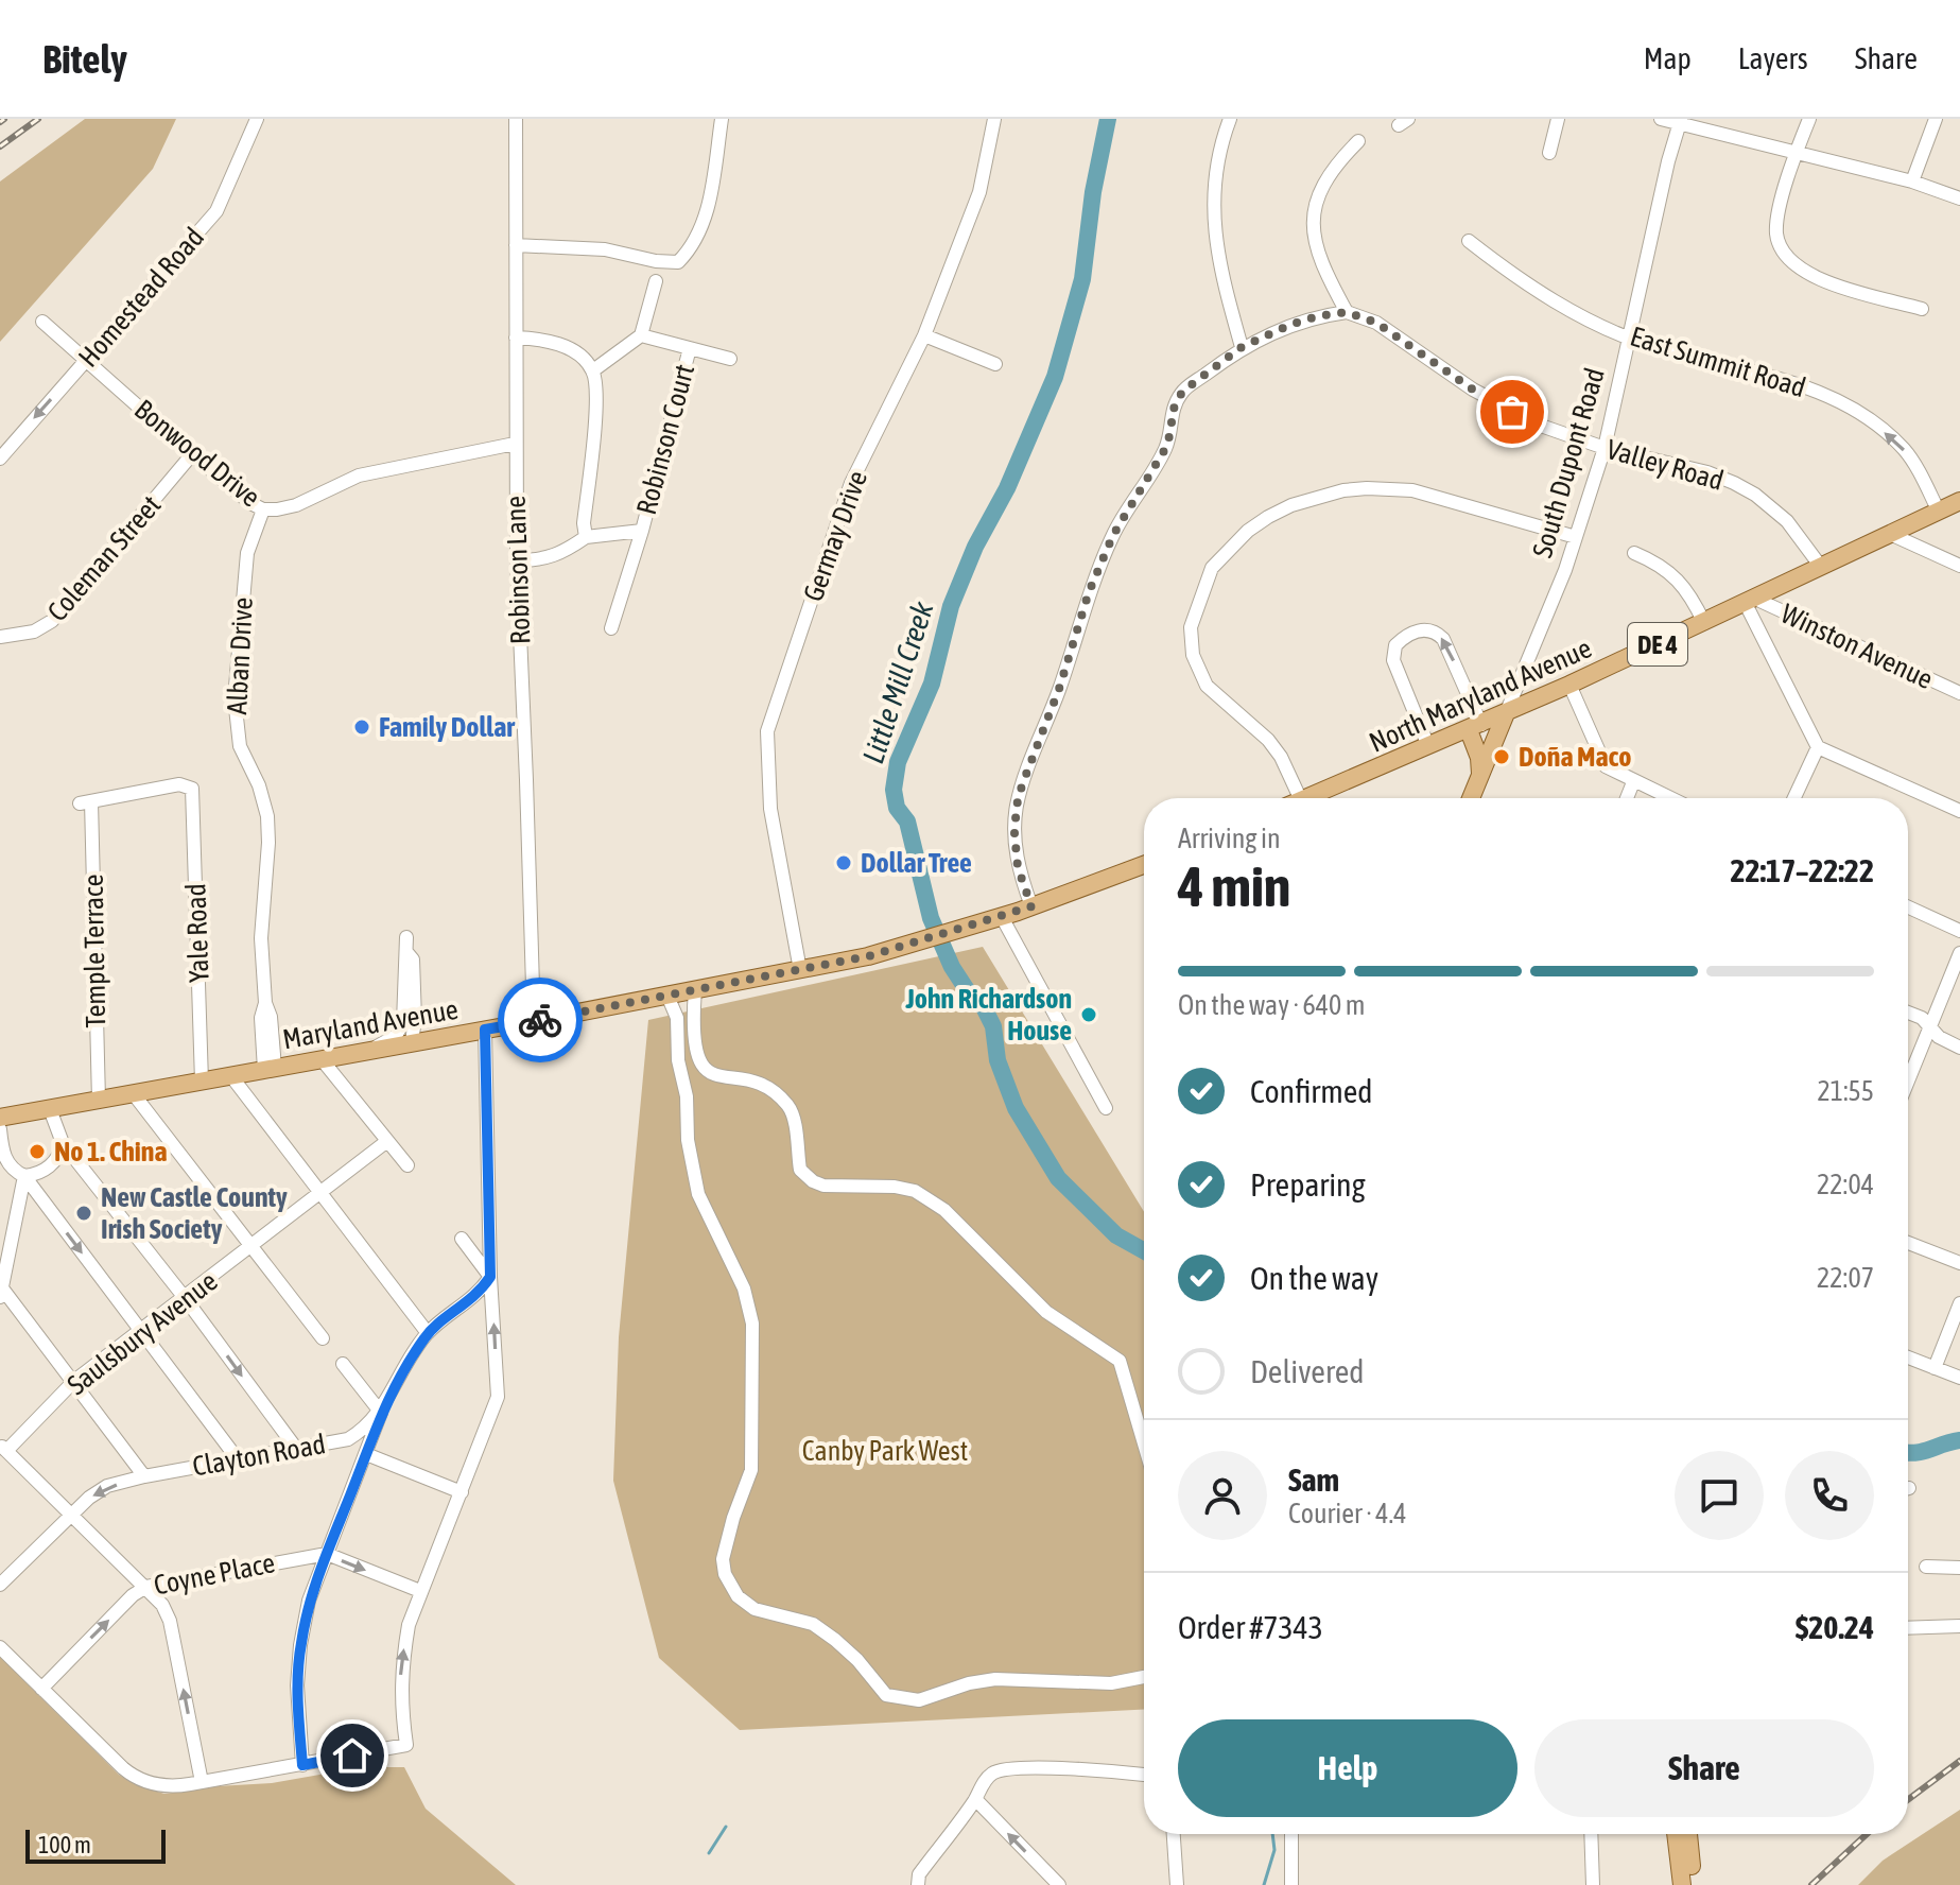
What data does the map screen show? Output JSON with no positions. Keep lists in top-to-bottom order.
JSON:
{
  "streets": {
    "main road": [
      "South Dupont Road",
      "DE 4",
      "North Maryland Avenue",
      "Maryland Avenue"
    ],
    "street": [
      "Homestead Road",
      "East Summit Road",
      "Robinson Court",
      "Bonwood Drive",
      "Valley Road",
      "Germay Drive",
      "Coleman Street",
      "Robinson Lane",
      "Winston Avenue",
      "Alban Drive",
      "Yale Road",
      "Temple Terrace",
      "Saulsbury Avenue",
      "Clayton Road",
      "Coyne Place"
    ]
  },
  "crossings": [
    ["Homestead Road", "Bonwood Drive"],
    ["East Summit Road", "South Dupont Road"],
    ["East Summit Road", "DE 4"],
    ["Robinson Court", "Robinson Lane"],
    ["Bonwood Drive", "Coleman Street"],
    ["Bonwood Drive", "Robinson Lane"],
    ["Bonwood Drive", "Alban Drive"],
    ["South Dupont Road", "Valley Road"],
    ["South Dupont Road", "North Maryland Avenue"],
    ["Valley Road", "DE 4"],
    ["Germay Drive", "Maryland Avenue"],
    ["Robinson Lane", "Maryland Avenue"],
    ["DE 4", "Winston Avenue"],
    ["DE 4", "North Maryland Avenue"],
    ["Winston Avenue", "North Maryland Avenue"],
    ["Alban Drive", "Maryland Avenue"],
    ["Yale Road", "Temple Terrace"],
    ["Yale Road", "Maryland Avenue"],
    ["Temple Terrace", "Maryland Avenue"]
  ],
  "one_way": ["East Summit Road", "Coyne Place"],
  "water": ["Little Mill Creek"],
  "parks": ["Canby Park West"],
  "places": [
    "Family Dollar",
    "Doña Maco",
    "Dollar Tree",
    "John Richardson House",
    "No 1. China",
    "New Castle County Irish Society"
  ],
  "scale_bar": "100 m",
  "page": {
    "header": "Bitely",
    "nav": ["Map", "Layers", "Share"],
    "heading": ["4 min", "Arriving in", "22:17–22:22"],
    "panel": [
      "Sam",
      "Courier · 4.4",
      "Order #7343",
      "$20.24"
    ],
    "bar": "On the way · 640 m",
    "list": [
      ["Confirmed", "21:55"],
      ["Preparing", "22:04"],
      ["On the way", "22:07"],
      "Delivered"
    ],
    "buttons": ["Help", "Share"],
    "scale": "100 m"
  }
}
